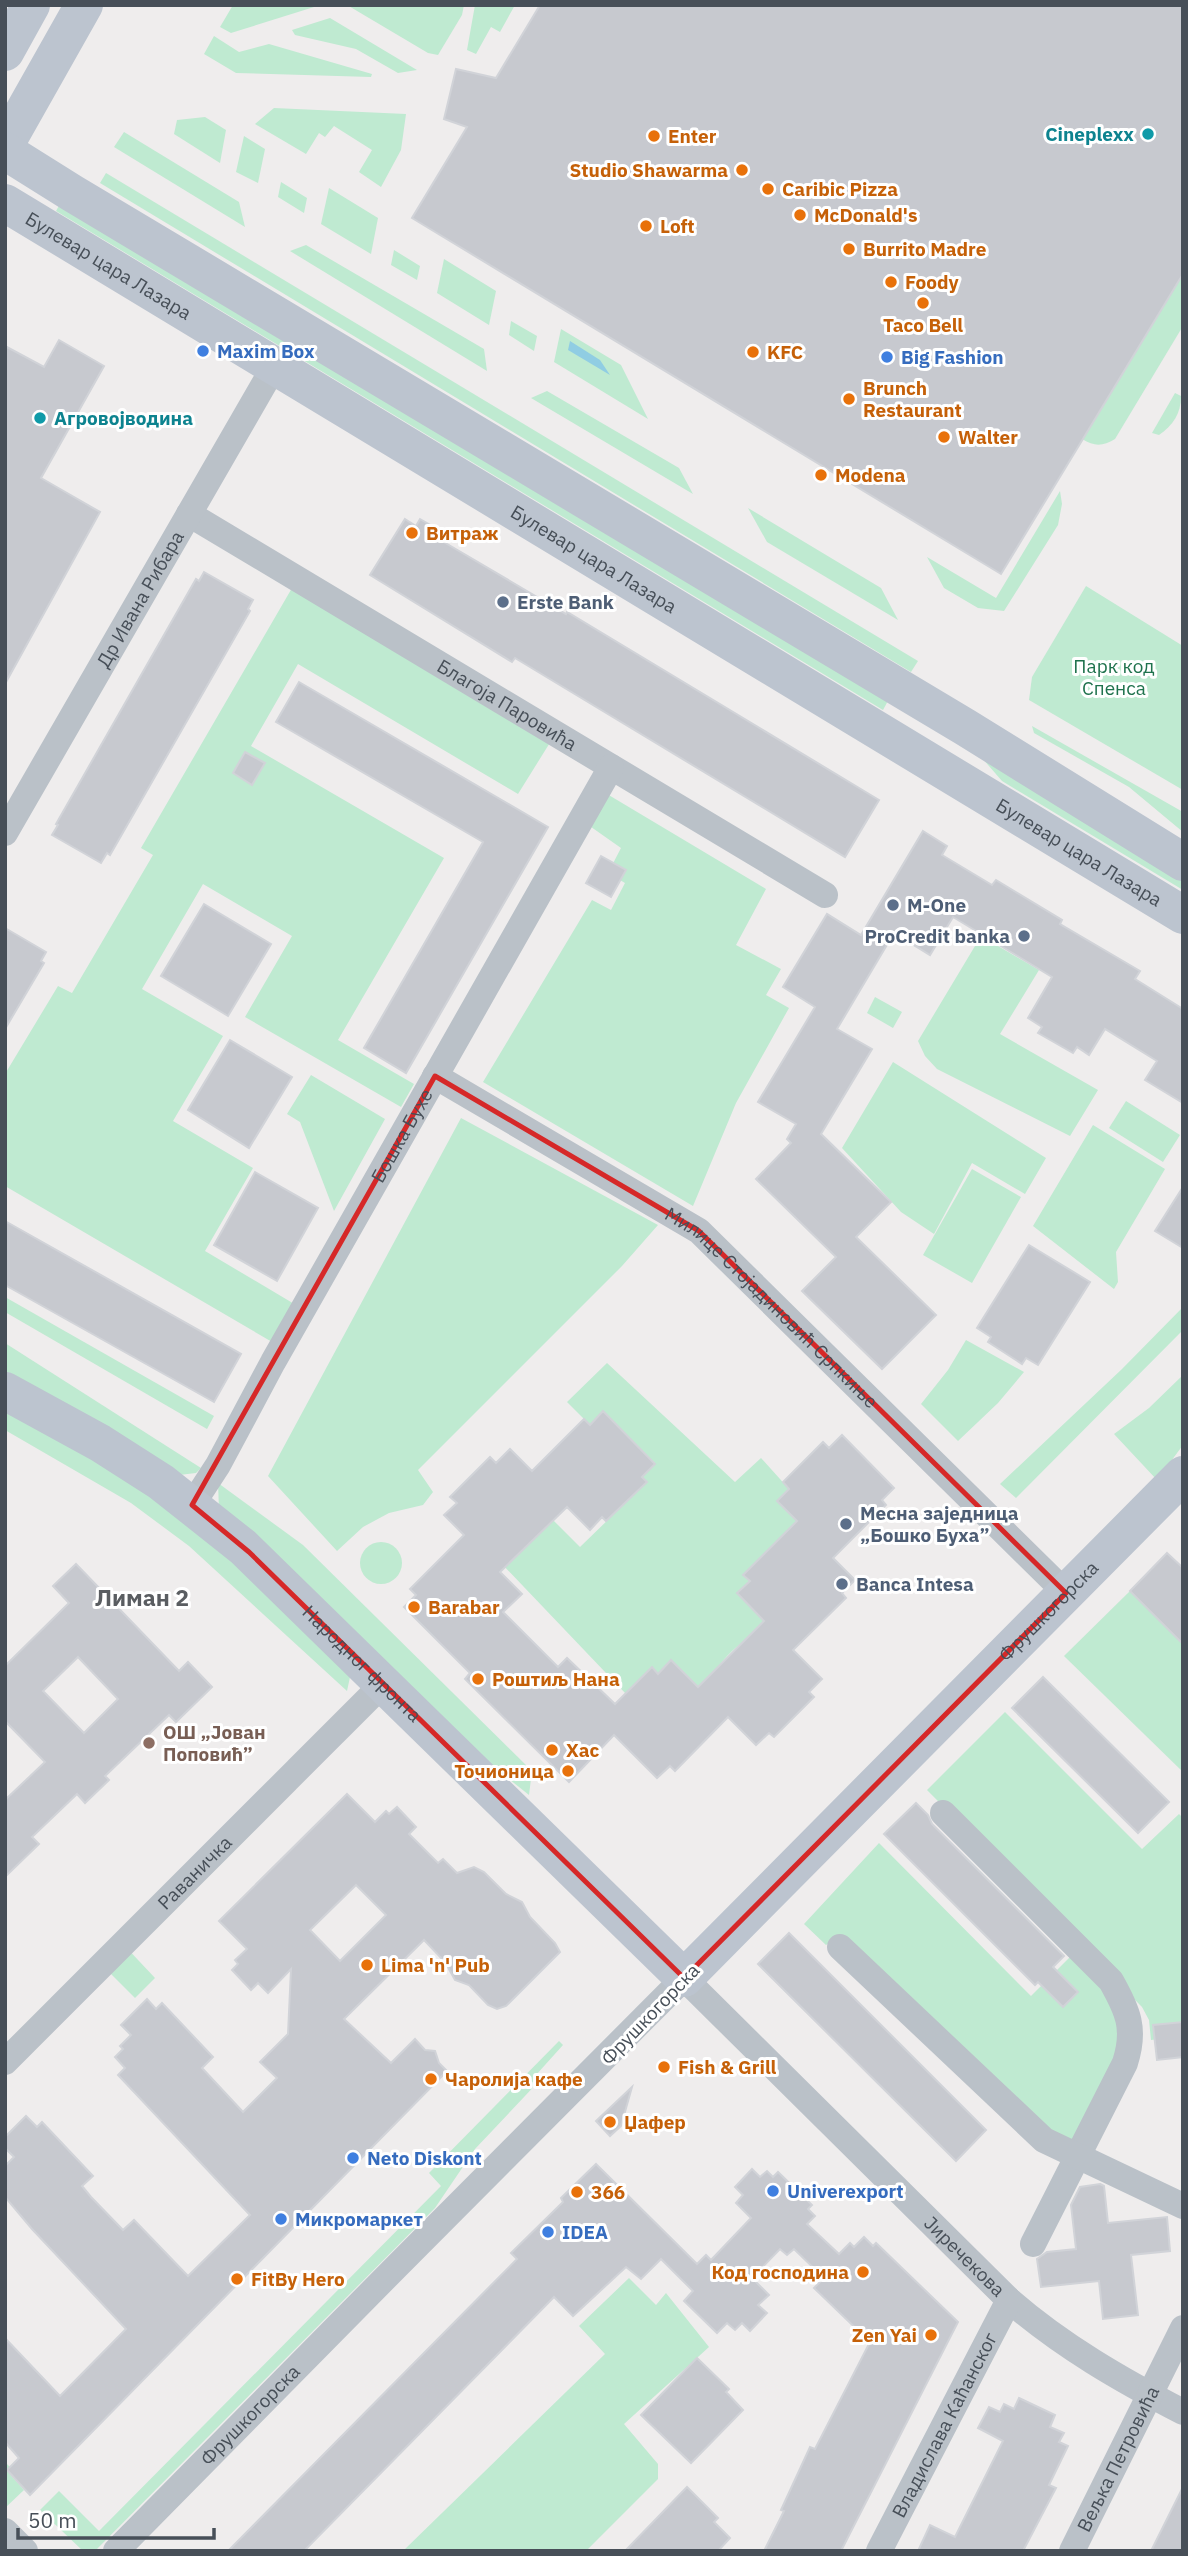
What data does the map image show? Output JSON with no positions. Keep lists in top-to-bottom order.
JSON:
{
  "streets": {
    "main road": ["Булевар цара Лазара", "Фрушкогорска", "Народног фронта"],
    "street": [
      "Др Ивана Рибара",
      "Благоја Паровића",
      "Бошка Бухе",
      "Милице Стојадиновић Српкиње",
      "Раваничка",
      "Јиречекова",
      "Владислава Каћанског",
      "Вељка Петровића"
    ]
  },
  "crossings": [
    ["Булевар цара Лазара", "Др Ивана Рибара"],
    ["Др Ивана Рибара", "Благоја Паровића"],
    ["Благоја Паровића", "Бошка Бухе"],
    ["Бошка Бухе", "Милице Стојадиновић Српкиње"],
    ["Бошка Бухе", "Народног фронта"],
    ["Милице Стојадиновић Српкиње", "Фрушкогорска"],
    ["Фрушкогорска", "Народног фронта"],
    ["Фрушкогорска", "Јиречекова"],
    ["Народног фронта", "Раваничка"],
    ["Народног фронта", "Јиречекова"],
    ["Јиречекова", "Владислава Каћанског"],
    ["Јиречекова", "Вељка Петровића"]
  ],
  "districts": ["Лиман 2"],
  "parks": ["Парк код Спенса"],
  "places": [
    "Cineplexx",
    "Enter",
    "Studio Shawarma",
    "Caribic Pizza",
    "McDonald's",
    "Loft",
    "Burrito Madre",
    "Foody",
    "Taco Bell",
    "Maxim Box",
    "KFC",
    "Big Fashion",
    "Brunch Restaurant",
    "Агровојводина",
    "Walter",
    "Modena",
    "Витраж",
    "Erste Bank",
    "M-One",
    "ProCredit banka",
    "Месна заједница „Бошко Буха”",
    "Banca Intesa",
    "Barabar",
    "Роштиљ Нана",
    "ОШ „Јован Поповић”",
    "Хас",
    "Точионица",
    "Lima 'n' Pub",
    "Fish & Grill",
    "Чаролија кафе",
    "Џафер",
    "Neto Diskont",
    "Univerexport",
    "366",
    "Микромаркет",
    "IDEA",
    "Код господина",
    "FitBy Hero",
    "Zen Yai"
  ],
  "scale_bar": "50 m"
}
